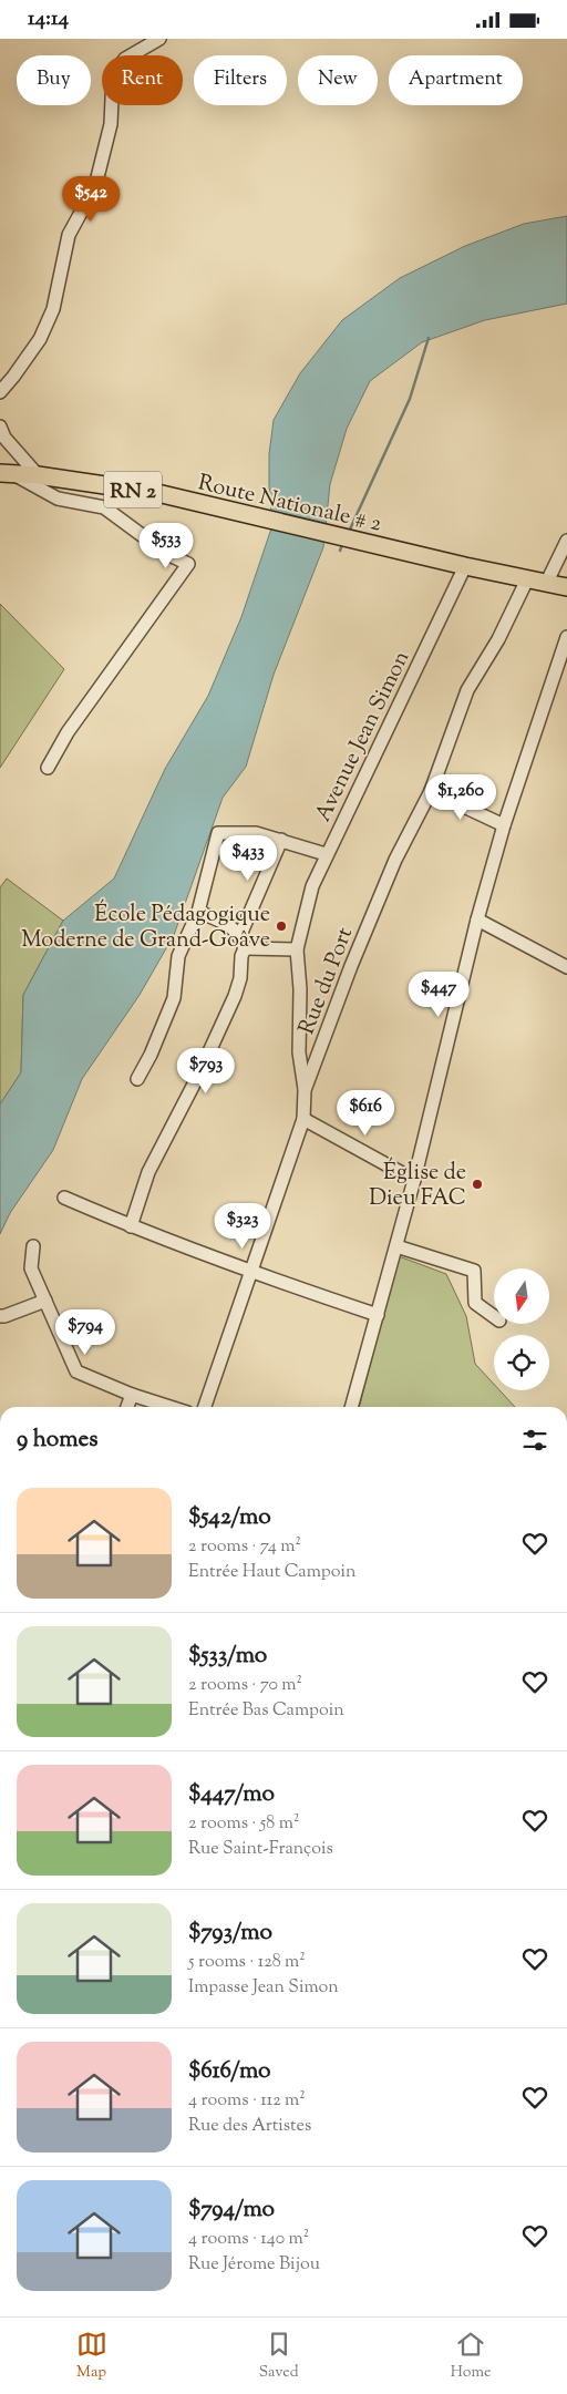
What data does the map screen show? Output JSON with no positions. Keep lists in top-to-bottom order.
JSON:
{
  "streets": {
    "main road": ["RN 2", "Route Nationale # 2"],
    "street": ["Avenue Jean Simon", "Rue du Port"]
  },
  "crossings": [
    ["Route Nationale # 2", "Avenue Jean Simon"],
    ["Route Nationale # 2", "Rue du Port"],
    ["Avenue Jean Simon", "Rue du Port"]
  ],
  "places": ["École Pédagogique Moderne de Grand-Goâve", "Église de Dieu FAC"],
  "north": "bottom",
  "page": {
    "status": "14:14",
    "chip": [
      "Buy",
      "Rent",
      "Filters",
      "New",
      "Apartment"
    ],
    "price": [
      "$542",
      "$533",
      "$1,260",
      "$433",
      "$447",
      "$793",
      "$616",
      "$323",
      "$794"
    ],
    "heading": "9 homes",
    "list": [
      {
        "name": "$542/mo",
        "note": "2 rooms · 74 m² · Entrée Haut Campoin"
      },
      {
        "name": "$533/mo",
        "note": "2 rooms · 70 m² · Entrée Bas Campoin"
      },
      {
        "name": "$447/mo",
        "note": "2 rooms · 58 m² · Rue Saint-François"
      },
      {
        "name": "$793/mo",
        "note": "5 rooms · 128 m² · Impasse Jean Simon"
      },
      {
        "name": "$616/mo",
        "note": "4 rooms · 112 m² · Rue des Artistes"
      },
      {
        "name": "$794/mo",
        "note": "4 rooms · 140 m² · Rue Jérome Bijou"
      }
    ],
    "tabs": ["Map", "Saved", "Home"]
  }
}
